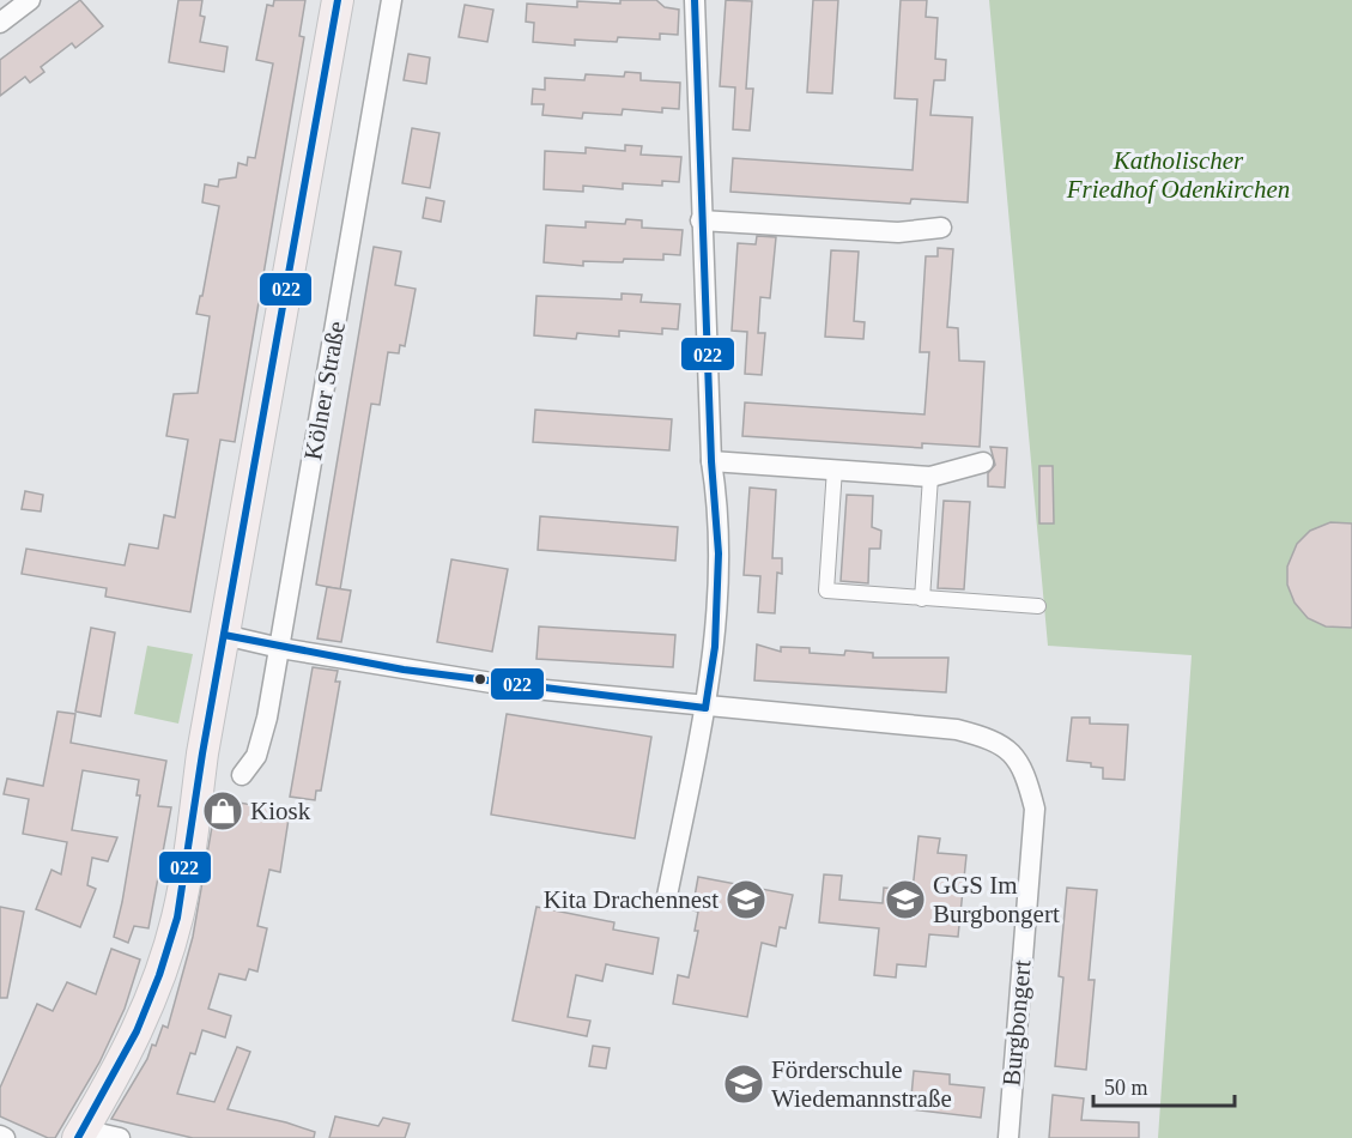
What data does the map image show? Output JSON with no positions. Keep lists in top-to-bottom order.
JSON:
{
  "streets": {
    "street": ["Kölner Straße", "Burgbongert"]
  },
  "crossings": [
    ["Kölner Straße", "Burgbongert"]
  ],
  "parks": ["Katholischer Friedhof Odenkirchen"],
  "places": {
    "shop": ["Kiosk"],
    "school or university": ["Kita Drachennest", "GGS Im Burgbongert", "Förderschule Wiedemannstraße"]
  },
  "lines": ["transit line 022"],
  "scale_bar": "50 m"
}
